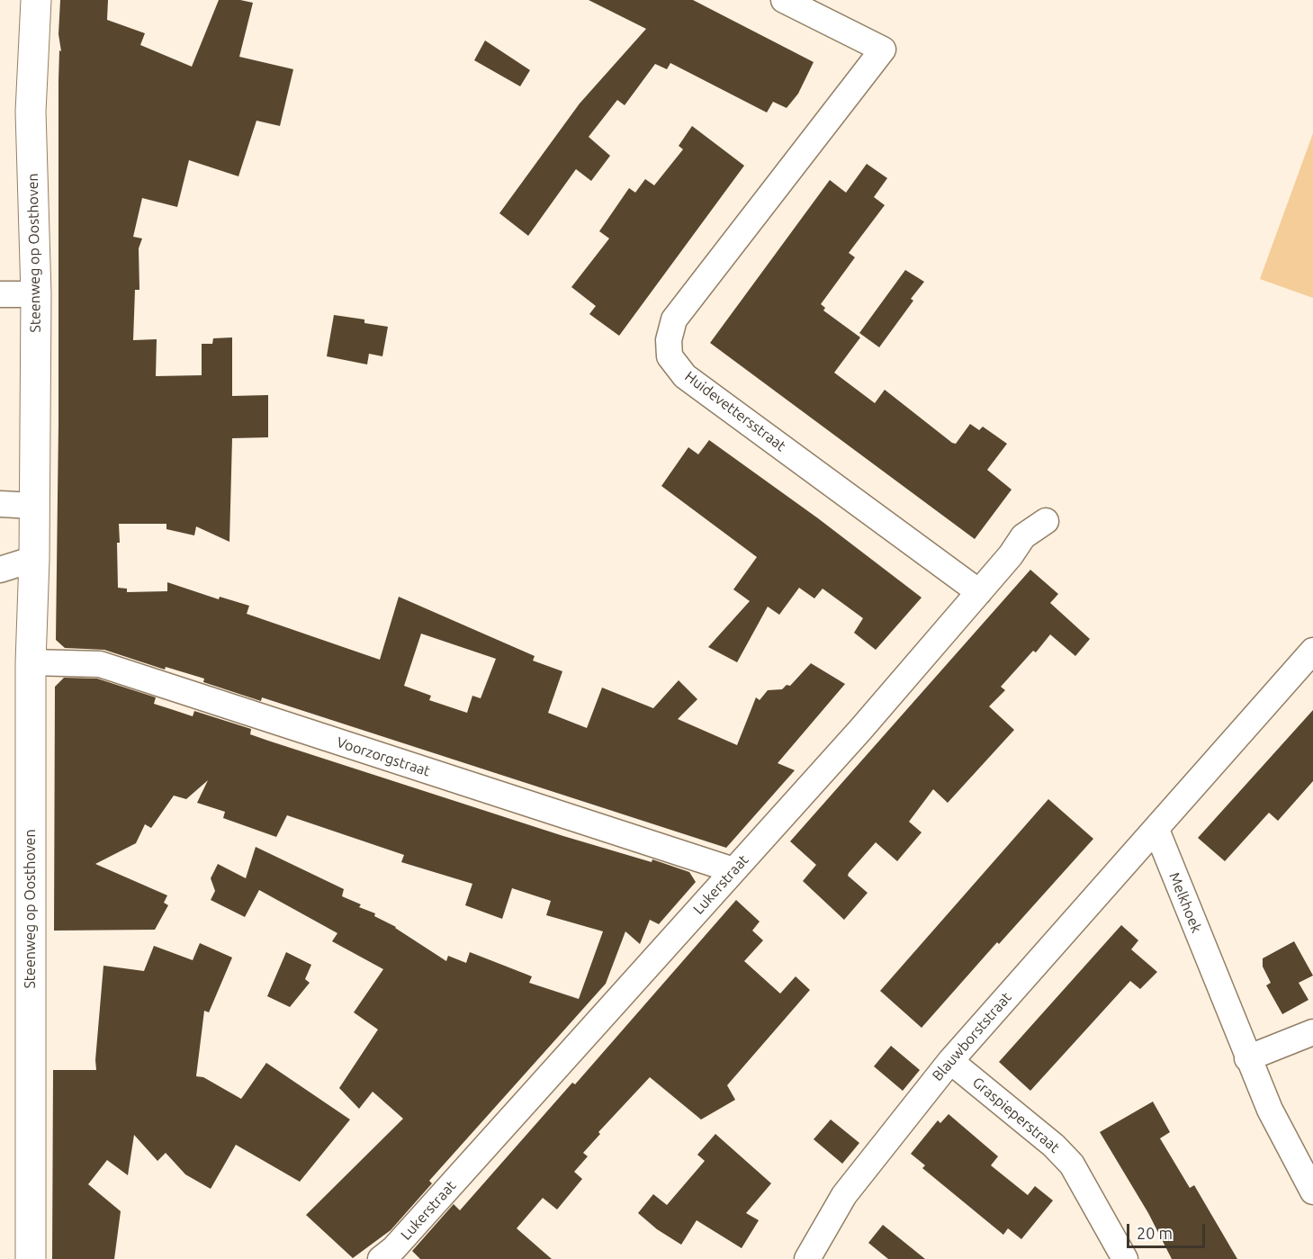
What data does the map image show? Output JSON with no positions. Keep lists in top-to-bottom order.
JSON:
{
  "streets": {
    "street": [
      "Steenweg op Oosthoven",
      "Huidevettersstraat",
      "Voorzorgstraat",
      "Lukerstraat",
      "Melkhoek",
      "Blauwborststraat",
      "Graspieperstraat"
    ]
  },
  "crossings": [
    ["Steenweg op Oosthoven", "Voorzorgstraat"],
    ["Huidevettersstraat", "Lukerstraat"],
    ["Voorzorgstraat", "Lukerstraat"],
    ["Melkhoek", "Blauwborststraat"],
    ["Blauwborststraat", "Graspieperstraat"]
  ],
  "scale_bar": "20 m"
}
